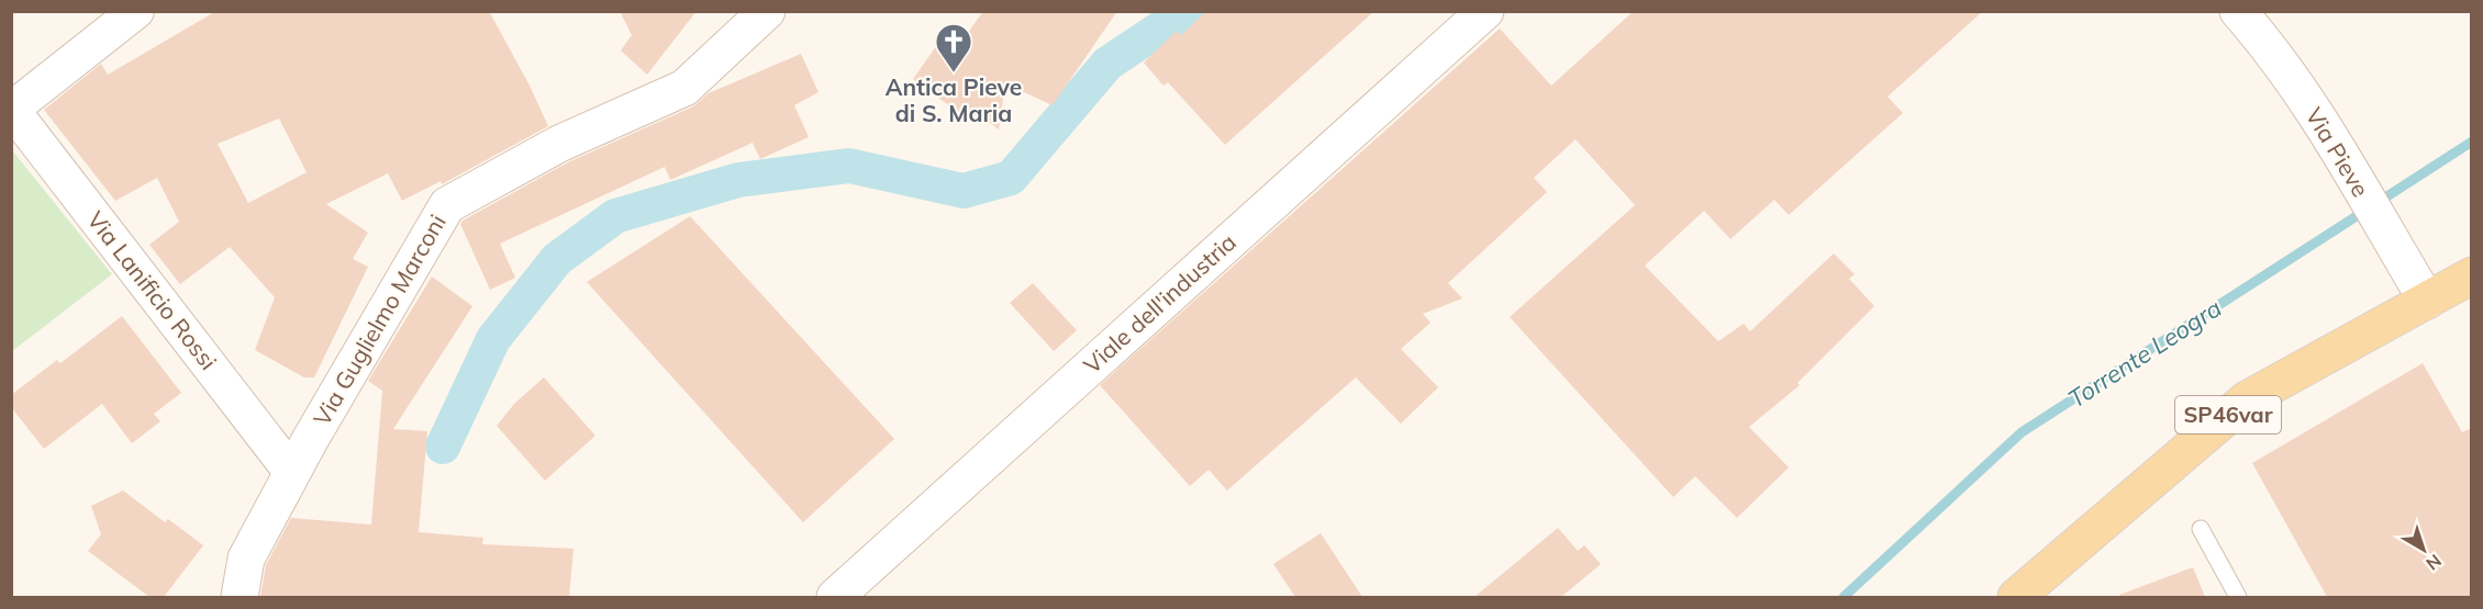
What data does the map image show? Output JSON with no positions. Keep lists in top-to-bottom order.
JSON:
{
  "streets": {
    "main road": ["SP46var"],
    "street": [
      "Via Pieve",
      "Via Lanificio Rossi",
      "Viale dell'industria",
      "Via Guglielmo Marconi"
    ]
  },
  "crossings": [
    ["Via Pieve", "SP46var"],
    ["Via Lanificio Rossi", "Via Guglielmo Marconi"]
  ],
  "water": ["Torrente Leogra"],
  "places": {
    "church": ["Antica Pieve di S. Maria"]
  },
  "north": "bottom right"
}
